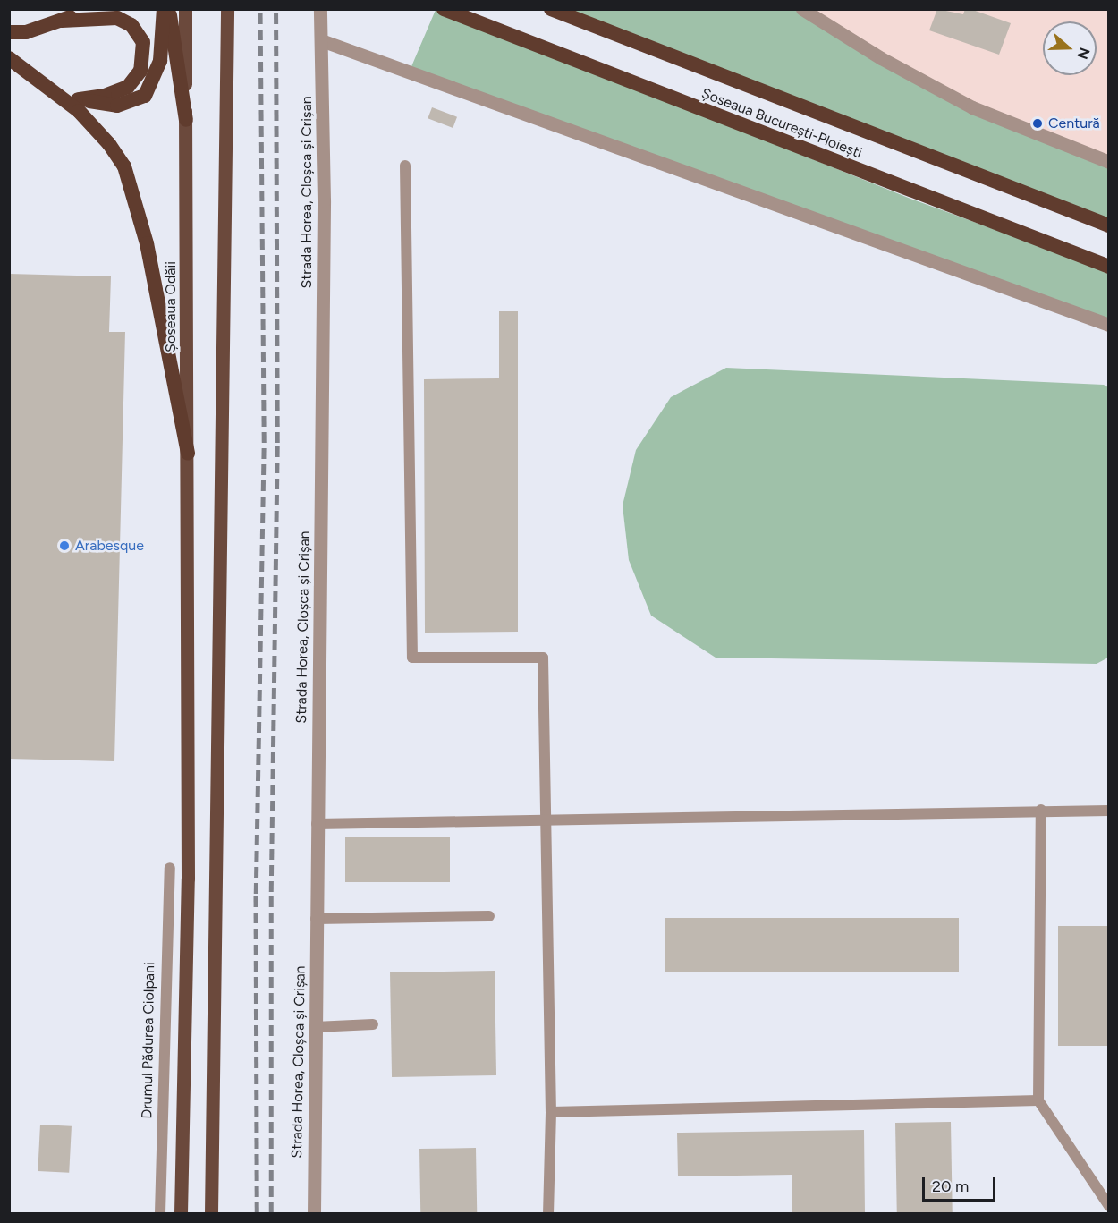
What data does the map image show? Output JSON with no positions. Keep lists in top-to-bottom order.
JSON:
{
  "streets": {
    "highway": ["Șoseaua București-Ploiești"],
    "main road": ["Șoseaua Odăii"],
    "street": ["Strada Horea, Cloșca și Crișan"],
    "lane": ["Drumul Pădurea Ciolpani"]
  },
  "places": ["Centură", "Arabesque"],
  "scale_bar": "20 m",
  "north": "right"
}
